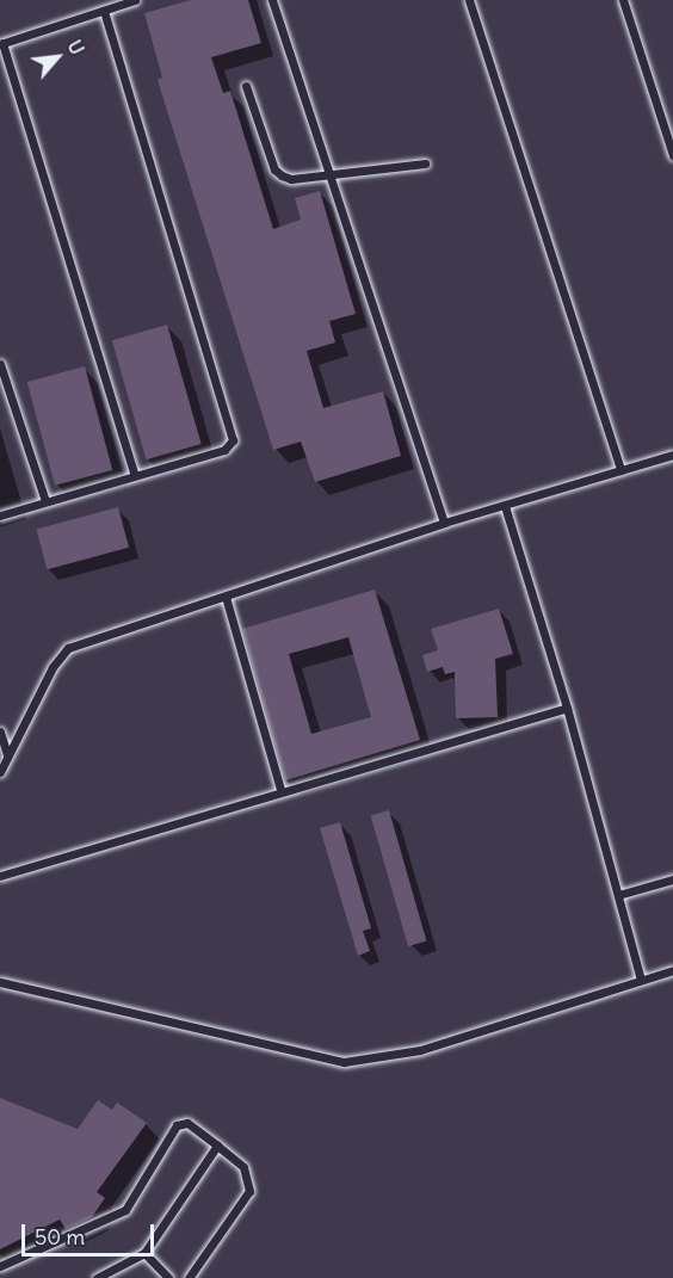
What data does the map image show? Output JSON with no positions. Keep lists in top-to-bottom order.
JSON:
{
  "scale_bar": "50 m",
  "north": "top right"
}
